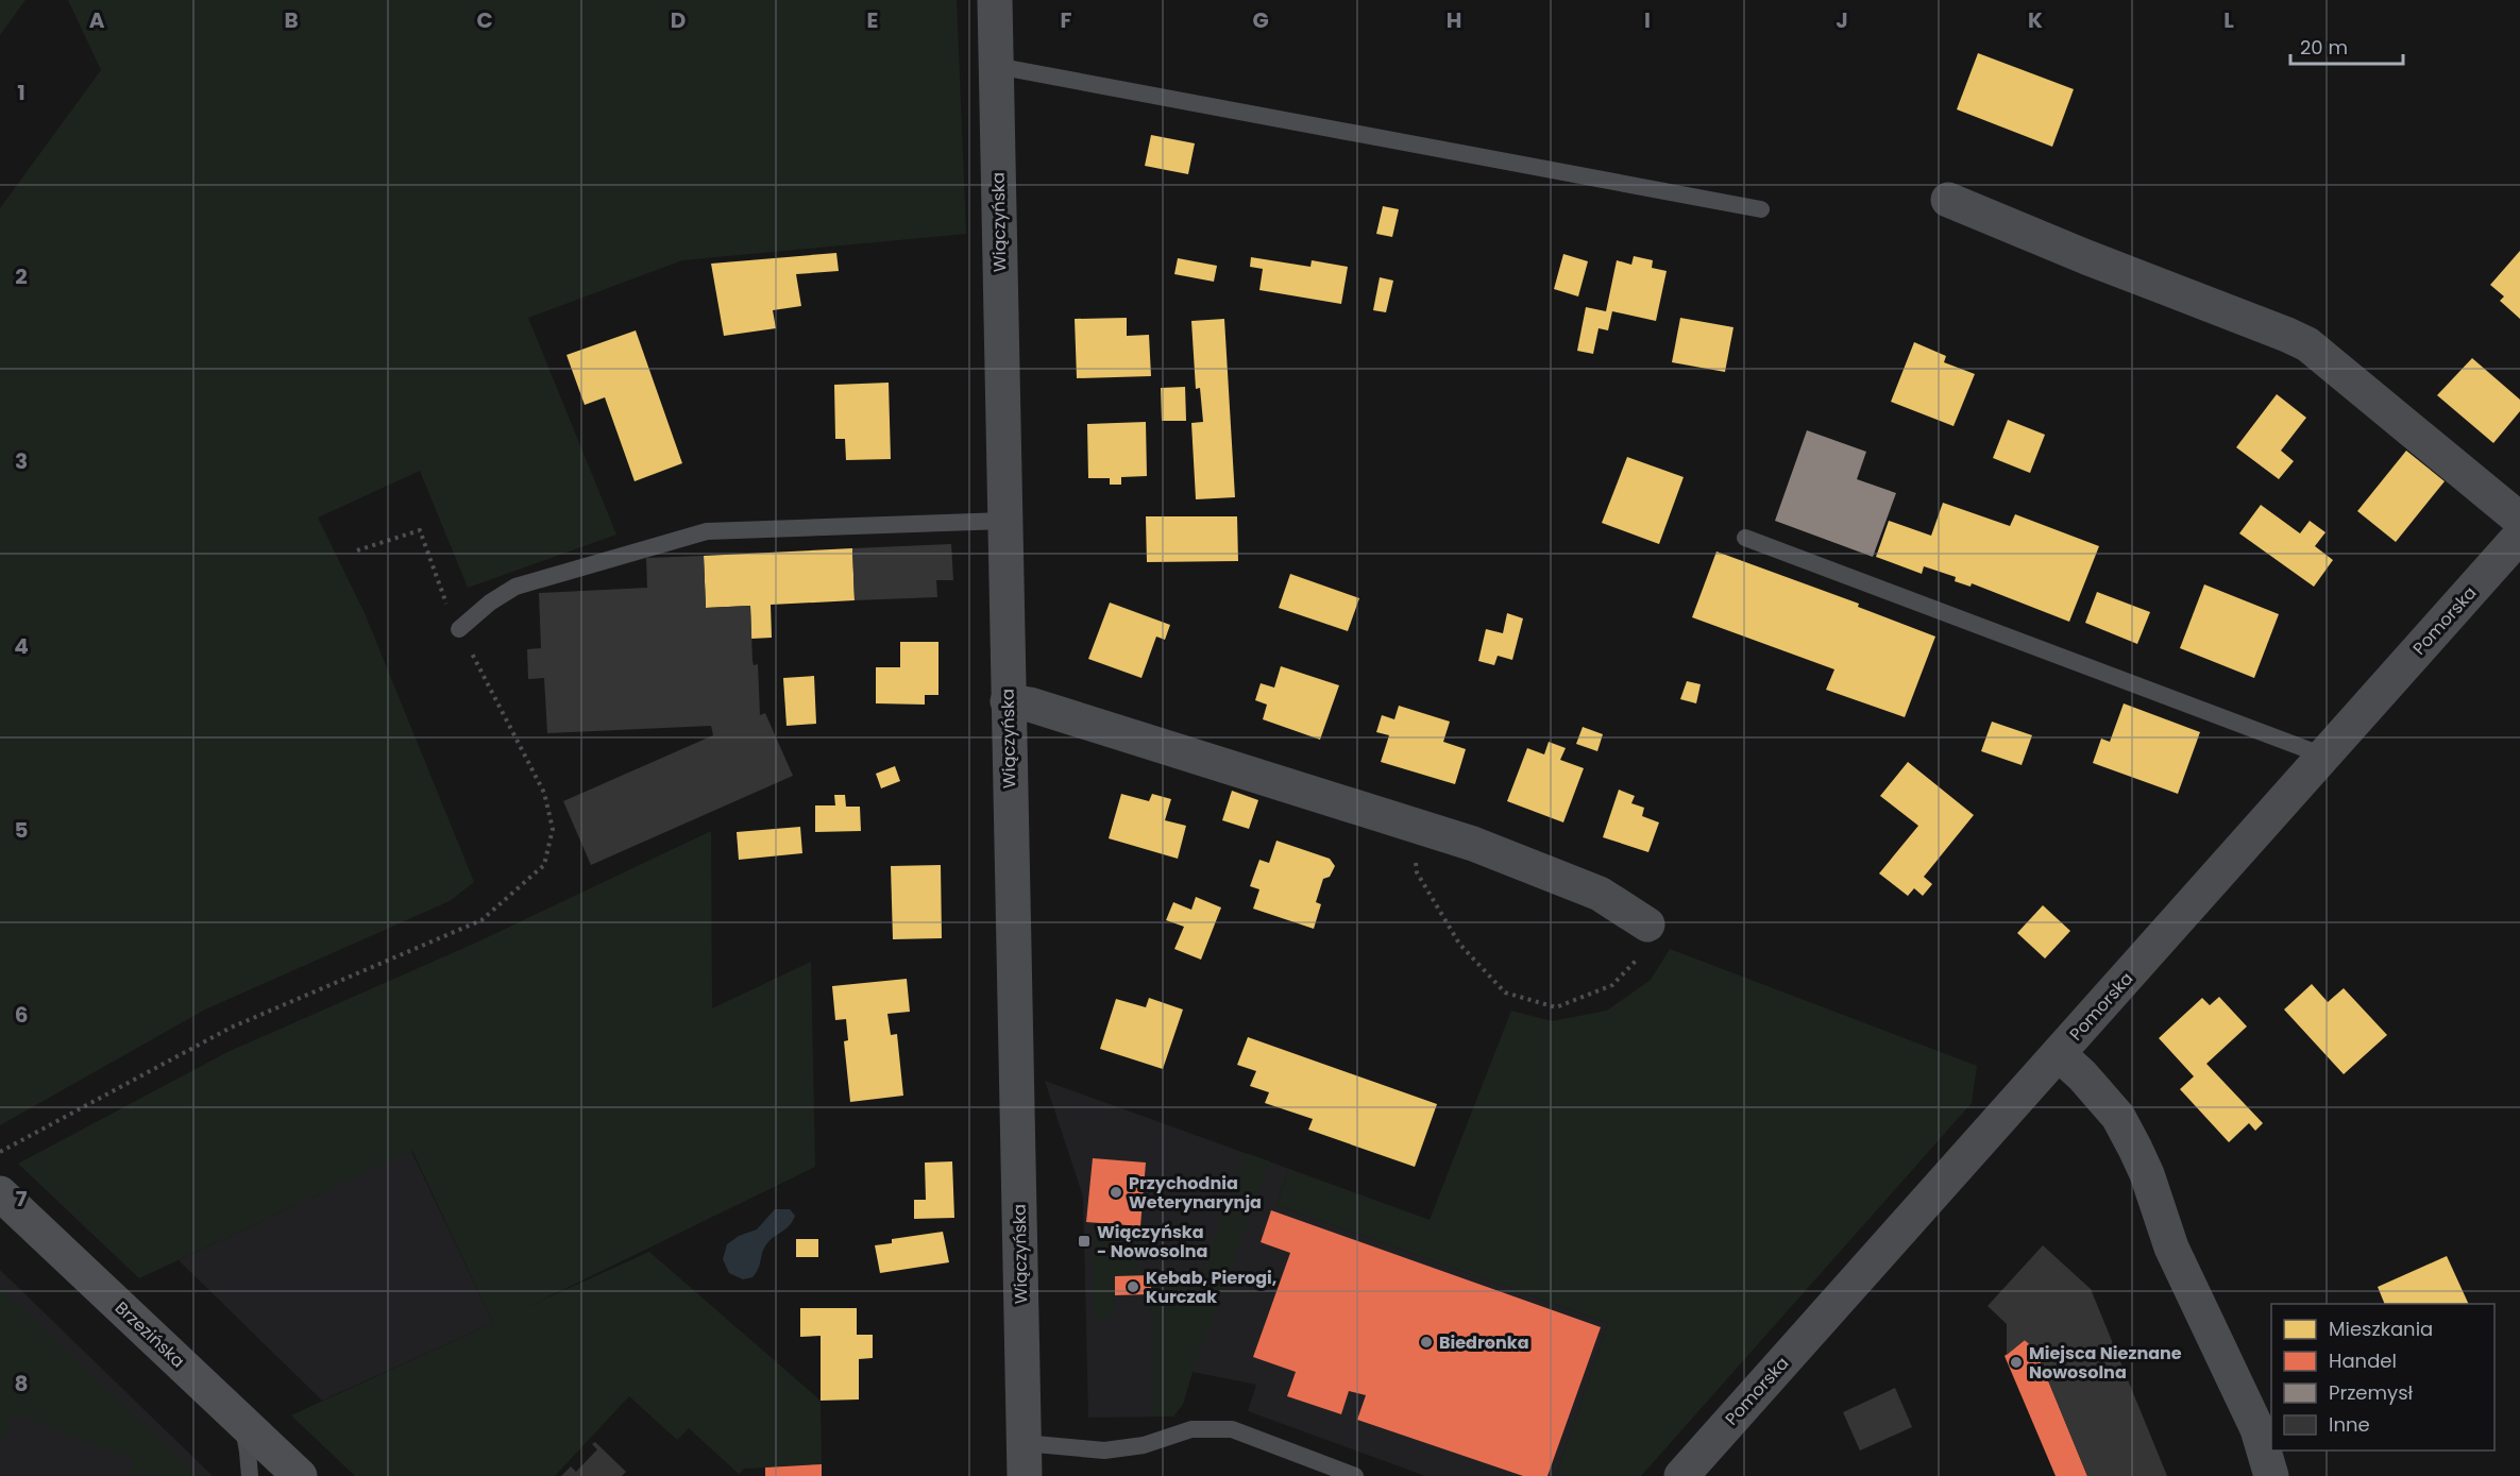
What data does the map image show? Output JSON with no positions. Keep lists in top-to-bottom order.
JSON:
{
  "streets": {
    "main road": ["Brzezińska"],
    "street": ["Wiączyńska", "Pomorska"]
  },
  "places": {
    "other": [
      "Przychodnia Weterynarynja",
      "Kebab, Pierogi, Kurczak",
      "Biedronka",
      "Miejsca Nieznane Nowosolna"
    ],
    "transit": ["Wiączyńska - Nowosolna"]
  },
  "legend": [
    "Mieszkania",
    "Handel",
    "Przemysł",
    "Inne"
  ],
  "scale_bar": "20 m",
  "grid": {
    "columns": [
      "A",
      "B",
      "C",
      "D",
      "E",
      "F",
      "G",
      "H",
      "I",
      "J",
      "K",
      "L"
    ],
    "rows": [
      "1",
      "2",
      "3",
      "4",
      "5",
      "6",
      "7",
      "8"
    ]
  }
}
